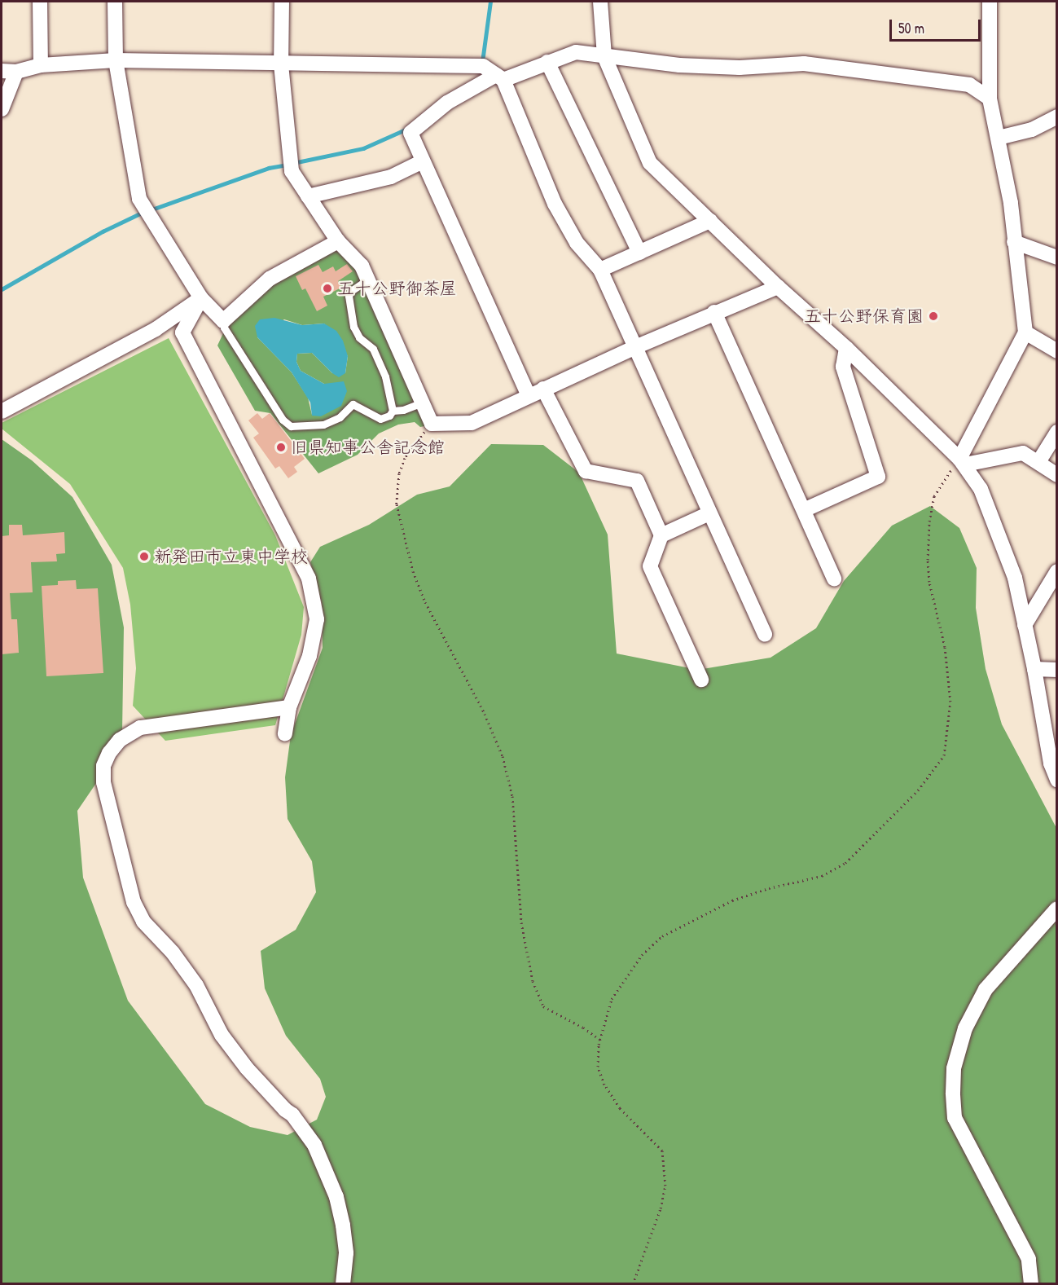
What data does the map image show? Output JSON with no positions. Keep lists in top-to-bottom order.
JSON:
{
  "places": [
    "五十公野御茶屋",
    "五十公野保育園",
    "旧県知事公舎記念館",
    "新発田市立東中学校"
  ],
  "scale_bar": "50 m"
}
